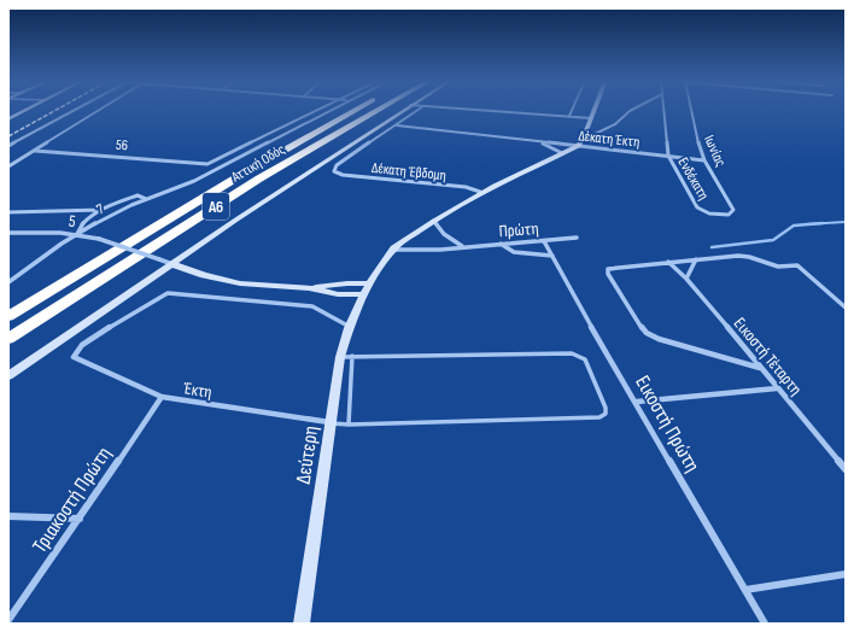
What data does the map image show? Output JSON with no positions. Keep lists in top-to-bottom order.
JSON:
{
  "streets": {
    "highway": ["Αττική Οδός", "Α6"],
    "street": [
      "Δέκατη Έκτη",
      "56",
      "Ιωνίας",
      "Δέκατη Έβδομη",
      "Ενδέκατη",
      "7",
      "5",
      "Πρώτη",
      "Εικοστή Τέταρτη",
      "Έκτη",
      "Εικοστή Πρώτη",
      "Δεύτερη",
      "Τριακοστή Πρώτη"
    ]
  },
  "crossings": [
    ["Δέκατη Έκτη", "Ιωνίας"],
    ["Δέκατη Έκτη", "Δέκατη Έβδομη"],
    ["Δέκατη Έκτη", "Ενδέκατη"],
    ["Δέκατη Έκτη", "Δεύτερη"],
    ["Ιωνίας", "Ενδέκατη"],
    ["Δέκατη Έβδομη", "Δεύτερη"],
    ["7", "5"],
    ["Πρώτη", "Εικοστή Πρώτη"],
    ["Πρώτη", "Δεύτερη"],
    ["Έκτη", "Δεύτερη"],
    ["Έκτη", "Τριακοστή Πρώτη"]
  ]
}
